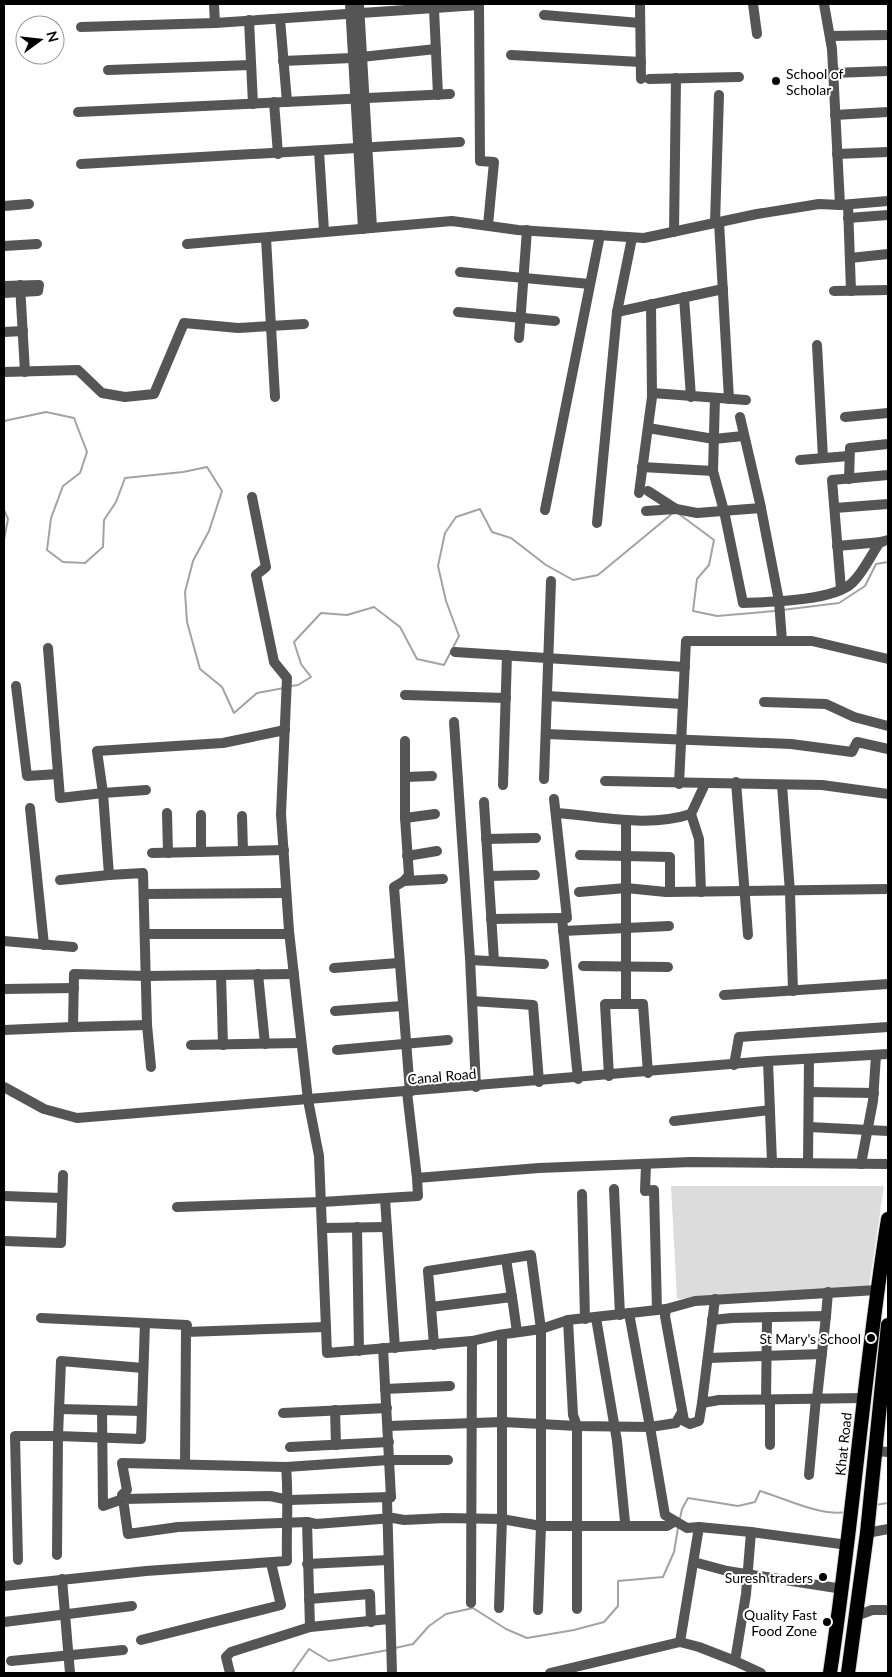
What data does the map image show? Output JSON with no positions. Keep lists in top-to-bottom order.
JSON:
{
  "streets": {
    "highway": ["Khat Road"],
    "street": ["Canal Road"]
  },
  "places": [
    "School of Scholar",
    "St Mary's School",
    "Suresh traders",
    "Quality Fast Food Zone"
  ],
  "north": "right"
}
